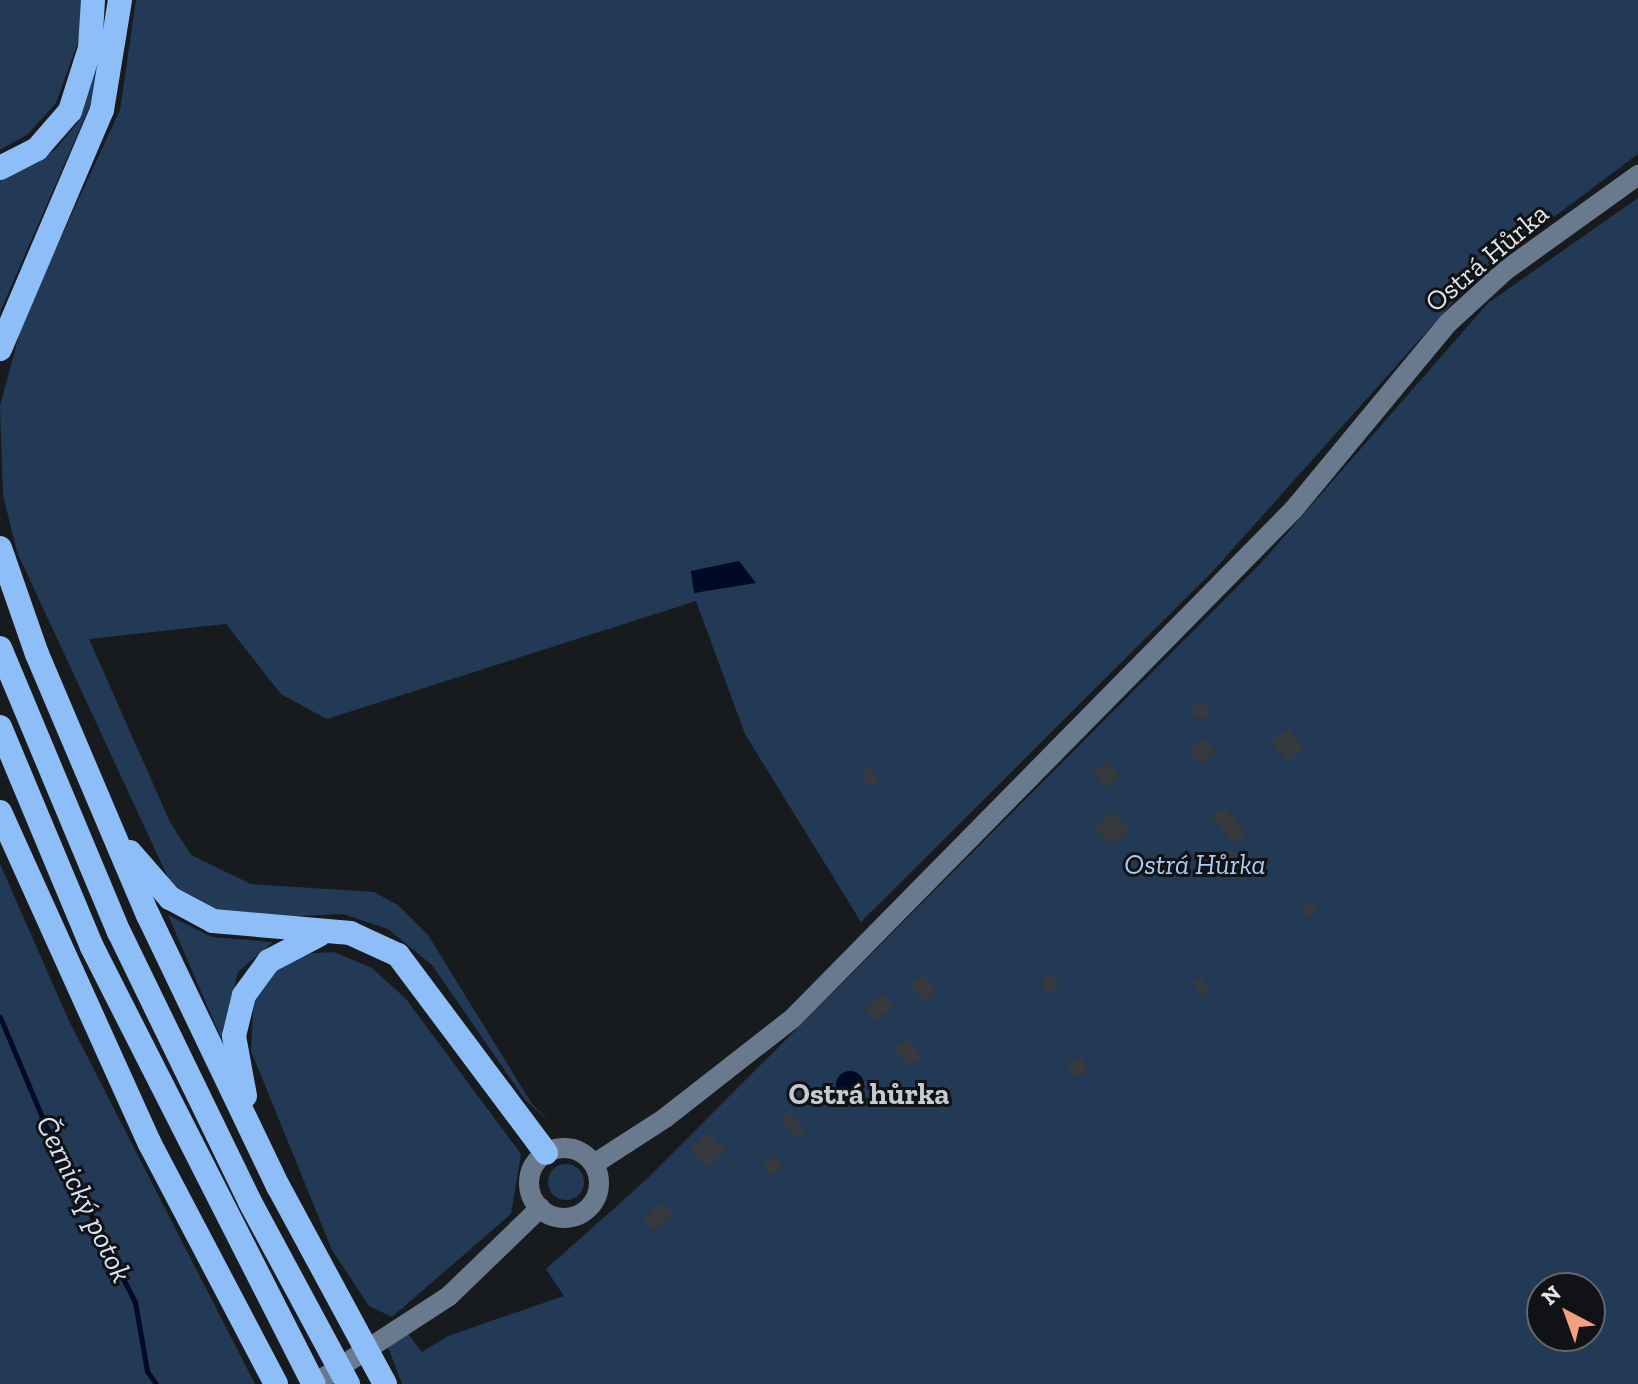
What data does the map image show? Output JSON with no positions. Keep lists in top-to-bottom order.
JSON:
{
  "streets": {
    "main road": ["Ostrá Hůrka"]
  },
  "districts": ["Ostrá hůrka"],
  "water": ["Černický potok"],
  "parks": ["Ostrá Hůrka"],
  "north": "top left"
}
